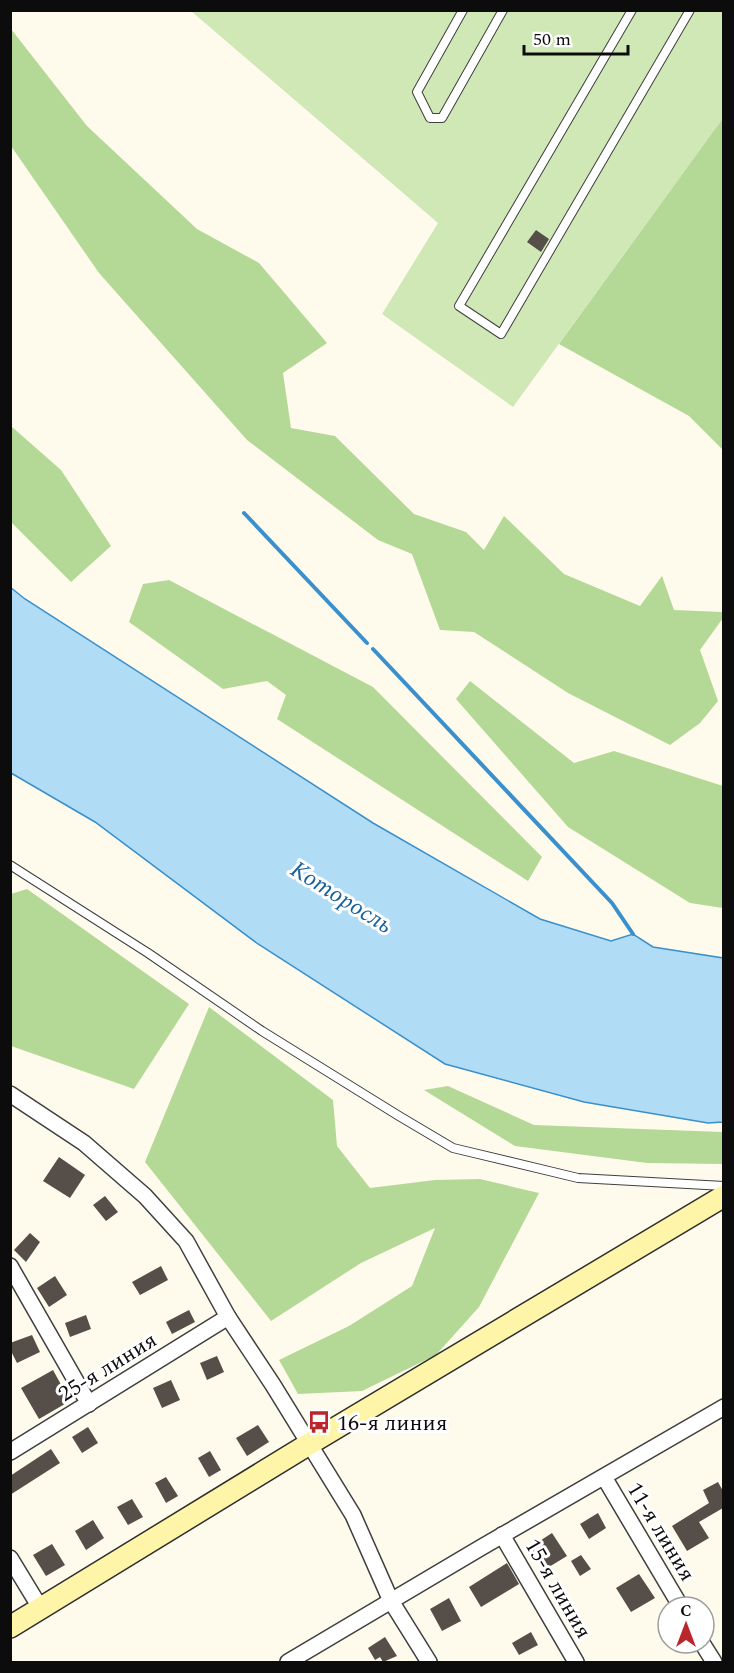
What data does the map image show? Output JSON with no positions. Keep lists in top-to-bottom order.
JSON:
{
  "streets": {
    "street": ["25-я линия", "11-я линия", "15-я линия"]
  },
  "water": ["Которосль"],
  "places": {
    "bus stop": ["16-я линия"]
  },
  "scale_bar": "50 m",
  "north": "top"
}
